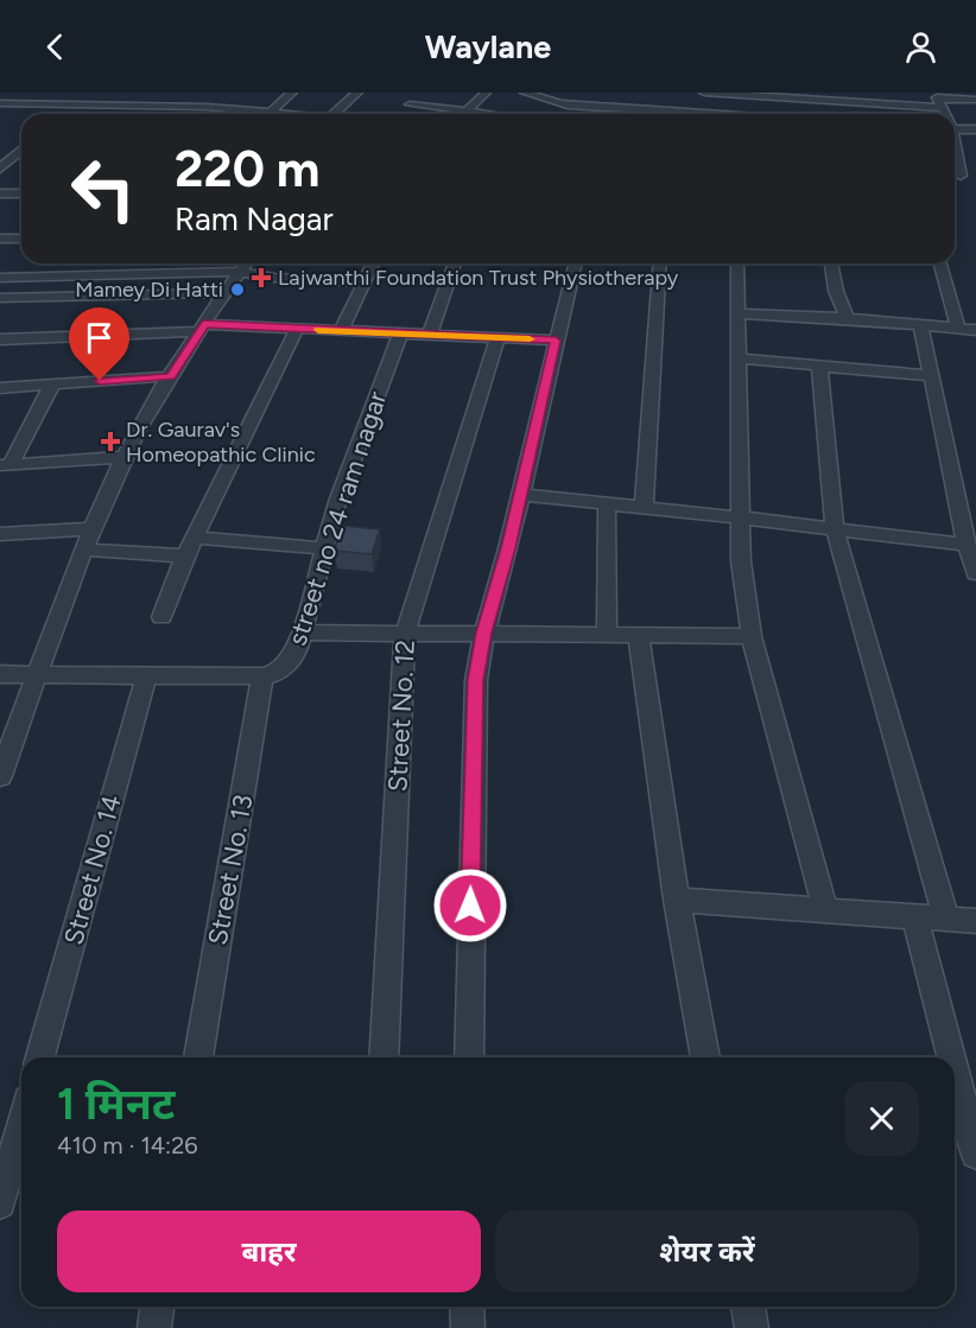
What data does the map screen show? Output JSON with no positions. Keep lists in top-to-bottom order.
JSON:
{
  "streets": {
    "street": [
      "street no 24 ram nagar",
      "Street No. 12",
      "Street No. 14",
      "Street No. 13"
    ]
  },
  "crossings": [
    ["street no 24 ram nagar", "Street No. 13"]
  ],
  "places": {
    "health": ["Lajwanthi Foundation Trust Physiotherapy", "Dr. Gaurav's Homeopathic Clinic"],
    "other": ["Mamey Di Hatti"]
  },
  "page": {
    "header": "Waylane",
    "turn": ["220 m", "Ram Nagar"],
    "heading": ["1 मिनट", "410 m · 14:26"],
    "buttons": ["बाहर", "शेयर करें"]
  }
}
